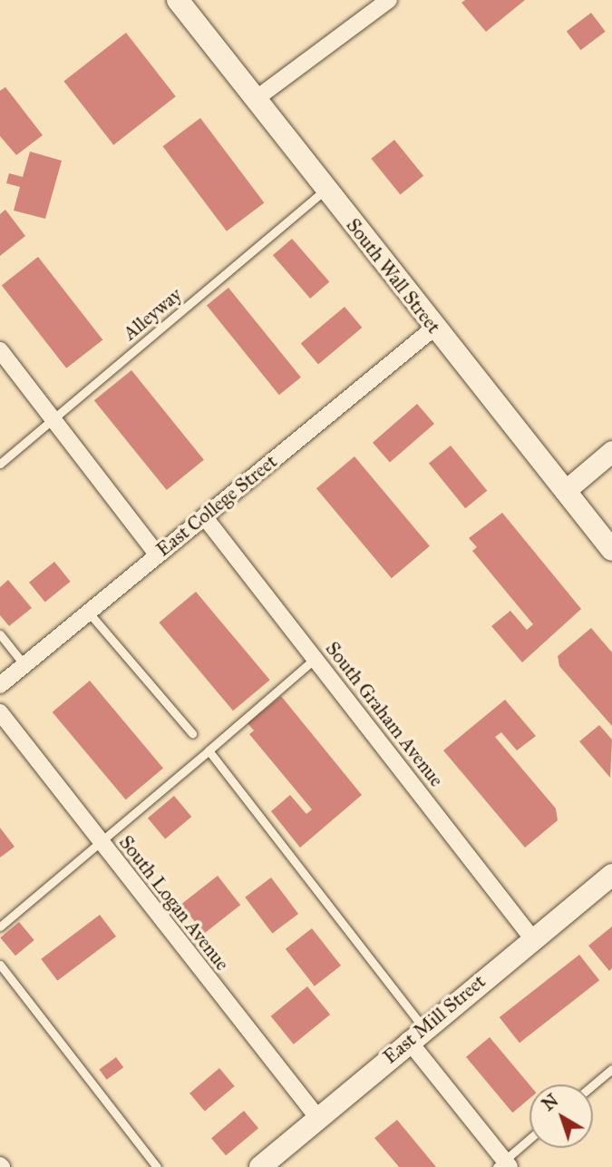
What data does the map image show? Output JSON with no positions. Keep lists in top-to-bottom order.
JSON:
{
  "streets": {
    "main road": ["South Wall Street", "East Mill Street"],
    "street": ["East College Street", "South Graham Avenue", "South Logan Avenue"],
    "lane": ["Alleyway"]
  },
  "crossings": [
    ["South Wall Street", "Alleyway"],
    ["South Wall Street", "East College Street"],
    ["East College Street", "South Graham Avenue"],
    ["South Graham Avenue", "East Mill Street"],
    ["South Logan Avenue", "East Mill Street"]
  ],
  "north": "top left"
}
